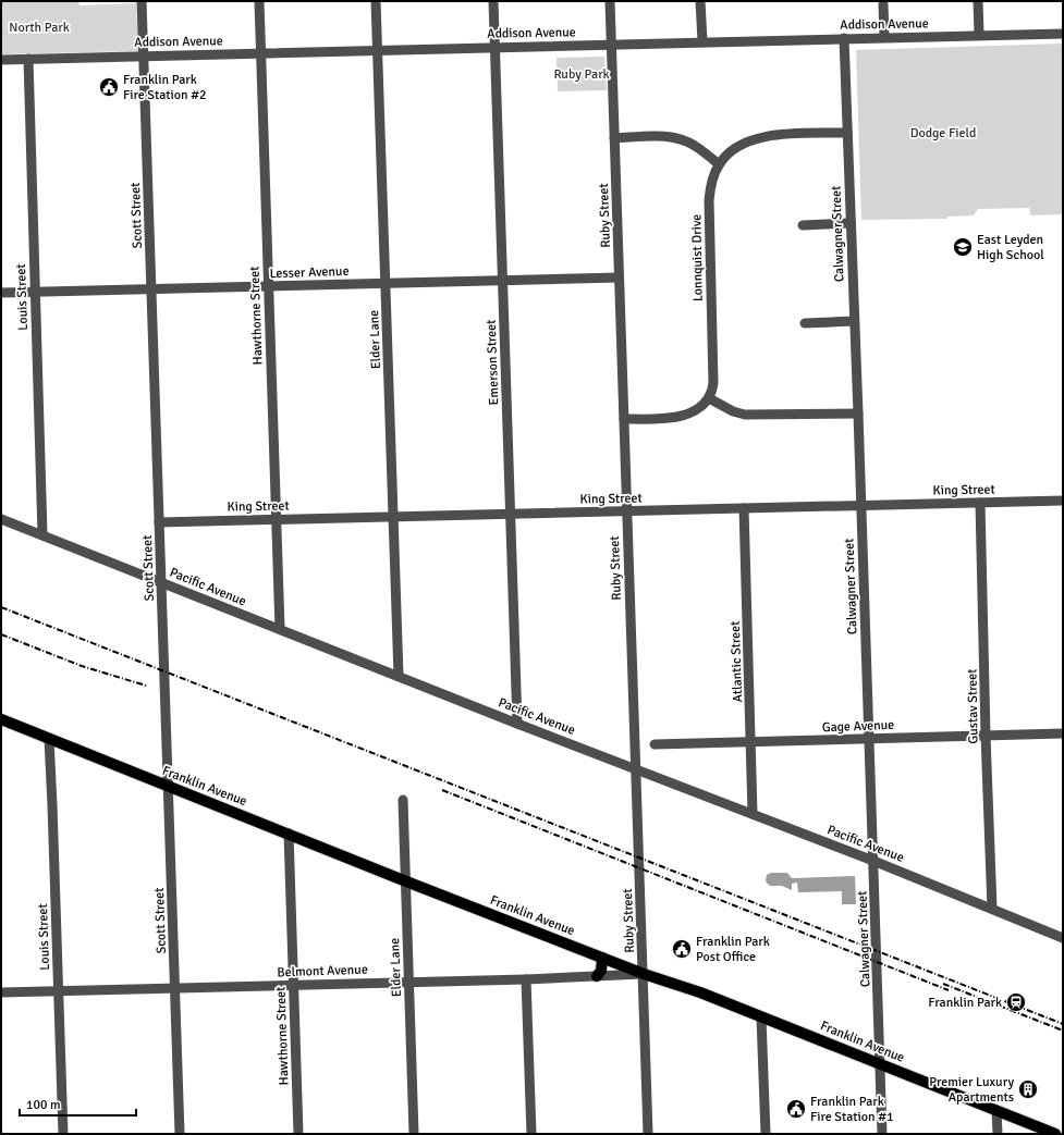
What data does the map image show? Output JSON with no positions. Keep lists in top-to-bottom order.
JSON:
{
  "streets": {
    "main road": ["Franklin Avenue"],
    "street": [
      "Addison Avenue",
      "Scott Street",
      "Ruby Street",
      "Calwagner Street",
      "Lonnquist Drive",
      "Lesser Avenue",
      "Louis Street",
      "Hawthorne Street",
      "Elder Lane",
      "Emerson Street",
      "King Street",
      "Pacific Avenue",
      "Atlantic Street",
      "Gustav Street",
      "Gage Avenue",
      "Belmont Avenue"
    ]
  },
  "crossings": [
    ["Addison Avenue", "Scott Street"],
    ["Addison Avenue", "Ruby Street"],
    ["Addison Avenue", "Calwagner Street"],
    ["Addison Avenue", "Louis Street"],
    ["Addison Avenue", "Hawthorne Street"],
    ["Addison Avenue", "Elder Lane"],
    ["Addison Avenue", "Emerson Street"],
    ["Scott Street", "Lesser Avenue"],
    ["Scott Street", "King Street"],
    ["Scott Street", "Pacific Avenue"],
    ["Scott Street", "Franklin Avenue"],
    ["Scott Street", "Belmont Avenue"],
    ["Ruby Street", "Lesser Avenue"],
    ["Ruby Street", "King Street"],
    ["Ruby Street", "Pacific Avenue"],
    ["Ruby Street", "Franklin Avenue"],
    ["Ruby Street", "Belmont Avenue"],
    ["Calwagner Street", "Lonnquist Drive"],
    ["Calwagner Street", "King Street"],
    ["Calwagner Street", "Pacific Avenue"],
    ["Calwagner Street", "Gage Avenue"],
    ["Calwagner Street", "Franklin Avenue"],
    ["Lesser Avenue", "Louis Street"],
    ["Lesser Avenue", "Hawthorne Street"],
    ["Lesser Avenue", "Elder Lane"],
    ["Lesser Avenue", "Emerson Street"],
    ["Louis Street", "Pacific Avenue"],
    ["Louis Street", "Franklin Avenue"],
    ["Louis Street", "Belmont Avenue"],
    ["Hawthorne Street", "King Street"],
    ["Hawthorne Street", "Pacific Avenue"],
    ["Hawthorne Street", "Franklin Avenue"],
    ["Hawthorne Street", "Belmont Avenue"],
    ["Elder Lane", "King Street"],
    ["Elder Lane", "Pacific Avenue"],
    ["Elder Lane", "Franklin Avenue"],
    ["Elder Lane", "Belmont Avenue"],
    ["Emerson Street", "King Street"],
    ["Emerson Street", "Pacific Avenue"],
    ["King Street", "Atlantic Street"],
    ["King Street", "Gustav Street"],
    ["Pacific Avenue", "Atlantic Street"],
    ["Pacific Avenue", "Gustav Street"],
    ["Atlantic Street", "Gage Avenue"],
    ["Gustav Street", "Gage Avenue"],
    ["Franklin Avenue", "Belmont Avenue"]
  ],
  "parks": ["North Park", "Ruby Park", "Dodge Field"],
  "places": {
    "public building": ["Franklin Park Fire Station #2", "Franklin Park Post Office", "Franklin Park Fire Station #1"],
    "school or university": ["East Leyden High School"],
    "station": ["Franklin Park"],
    "building": ["Premier Luxury Apartments"]
  },
  "scale_bar": "100 m"
}
